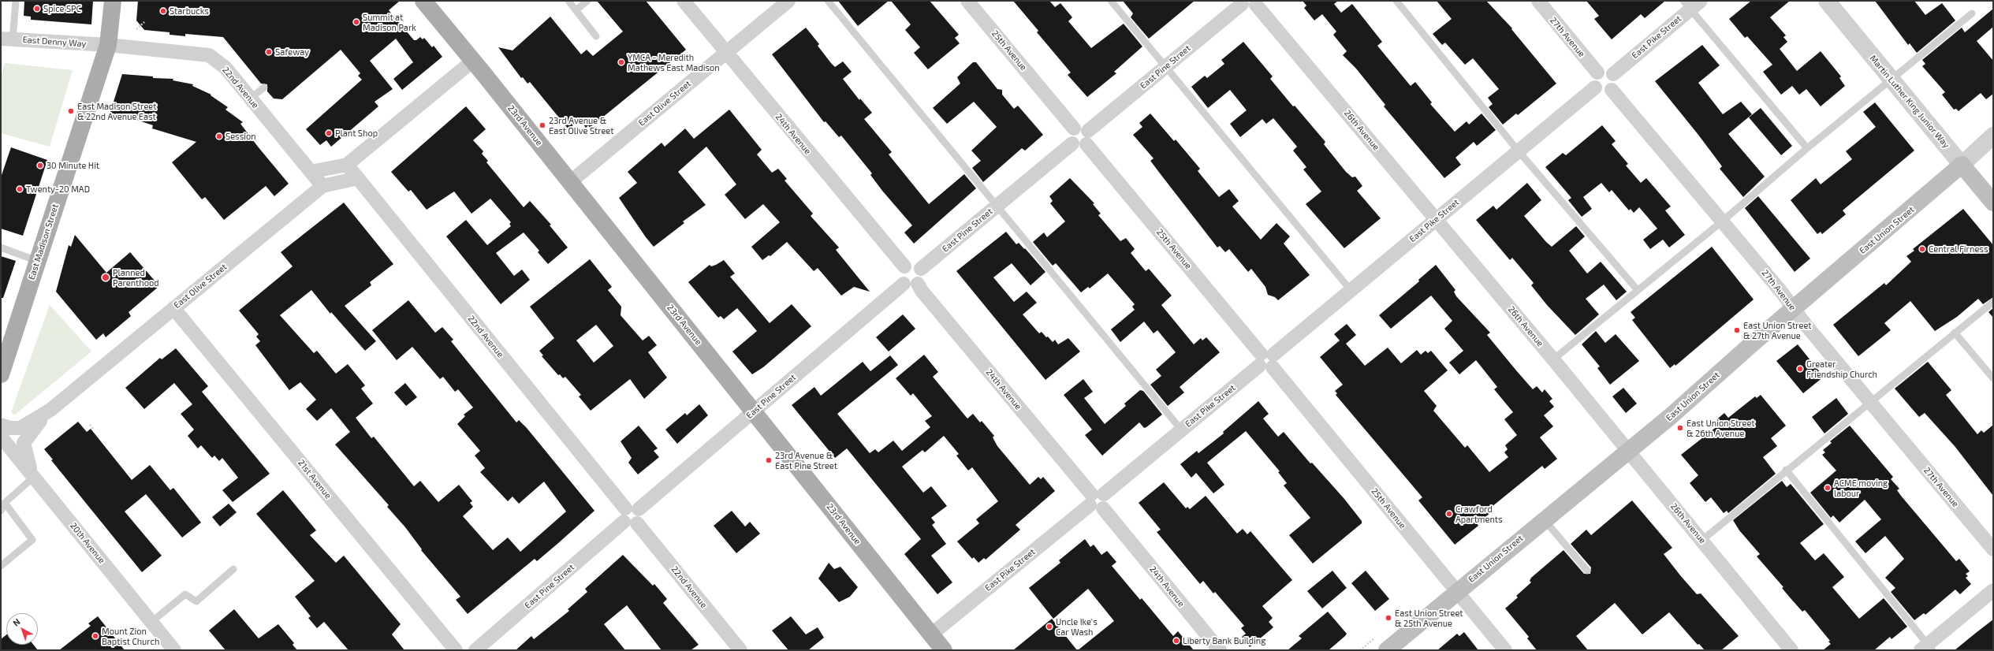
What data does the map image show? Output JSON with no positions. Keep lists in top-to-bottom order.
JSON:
{
  "streets": {
    "main road": [
      "Martin Luther King Junior Way",
      "23rd Avenue",
      "East Union Street",
      "East Madison Street"
    ],
    "street": [
      "27th Avenue",
      "East Pike Street",
      "East Denny Way",
      "25th Avenue",
      "East Pine Street",
      "22nd Avenue",
      "East Olive Street",
      "26th Avenue",
      "24th Avenue",
      "21st Avenue",
      "20th Avenue"
    ]
  },
  "crossings": [
    ["27th Avenue", "East Pike Street"],
    ["27th Avenue", "East Union Street"],
    ["East Pike Street", "25th Avenue"],
    ["East Pike Street", "23rd Avenue"],
    ["East Pike Street", "26th Avenue"],
    ["East Pike Street", "24th Avenue"],
    ["East Denny Way", "22nd Avenue"],
    ["East Denny Way", "East Madison Street"],
    ["25th Avenue", "East Pine Street"],
    ["25th Avenue", "East Union Street"],
    ["East Pine Street", "22nd Avenue"],
    ["East Pine Street", "23rd Avenue"],
    ["East Pine Street", "24th Avenue"],
    ["22nd Avenue", "East Olive Street"],
    ["22nd Avenue", "East Madison Street"],
    ["Martin Luther King Junior Way", "East Union Street"],
    ["East Olive Street", "23rd Avenue"],
    ["East Olive Street", "24th Avenue"],
    ["East Olive Street", "21st Avenue"],
    ["East Olive Street", "20th Avenue"],
    ["26th Avenue", "East Union Street"]
  ],
  "places": [
    "Spice SPC",
    "Starbucks",
    "Summit at Madison Park",
    "Safeway",
    "YMCA - Meredith Mathews East Madison",
    "East Madison Street & 22nd Avenue East",
    "23rd Avenue & East Olive Street",
    "Plant Shop",
    "Session",
    "30 Minute Hit",
    "Twenty-20 MAD",
    "Central Firness",
    "Planned Parenthood",
    "East Union Street & 27th Avenue",
    "Greater Friendship Church",
    "East Union Street & 26th Avenue",
    "23rd Avenue & East Pine Street",
    "ACME moving labour",
    "Crawford Apartments",
    "East Union Street & 25th Avenue",
    "Uncle Ike's Car Wash",
    "Mount Zion Baptist Church",
    "Liberty Bank Building"
  ],
  "north": "top left"
}
